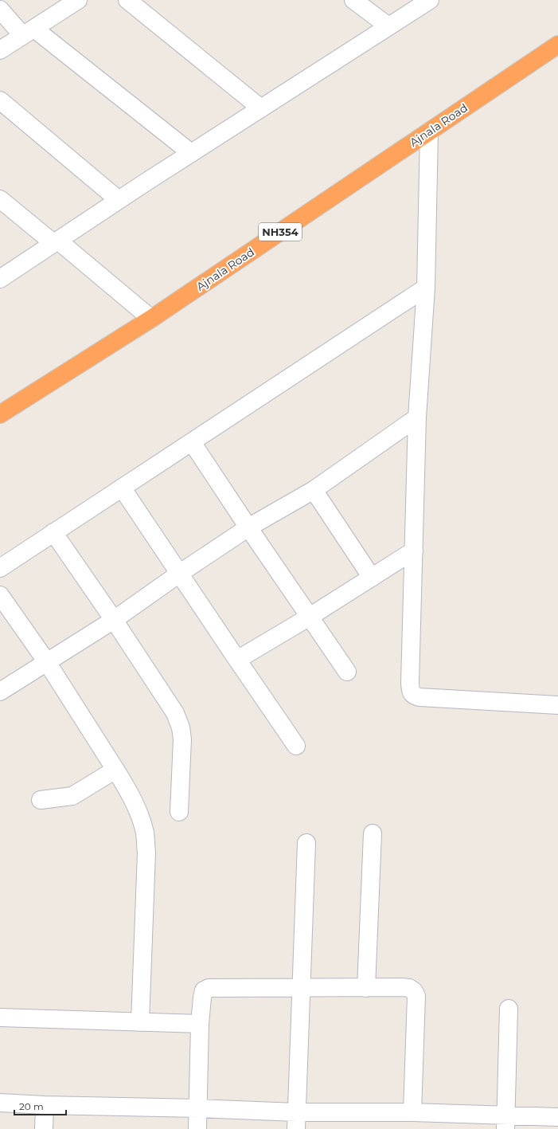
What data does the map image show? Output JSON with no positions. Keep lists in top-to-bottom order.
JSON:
{
  "streets": {
    "highway": ["Ajnala Road", "NH354"]
  },
  "scale_bar": "20 m"
}
